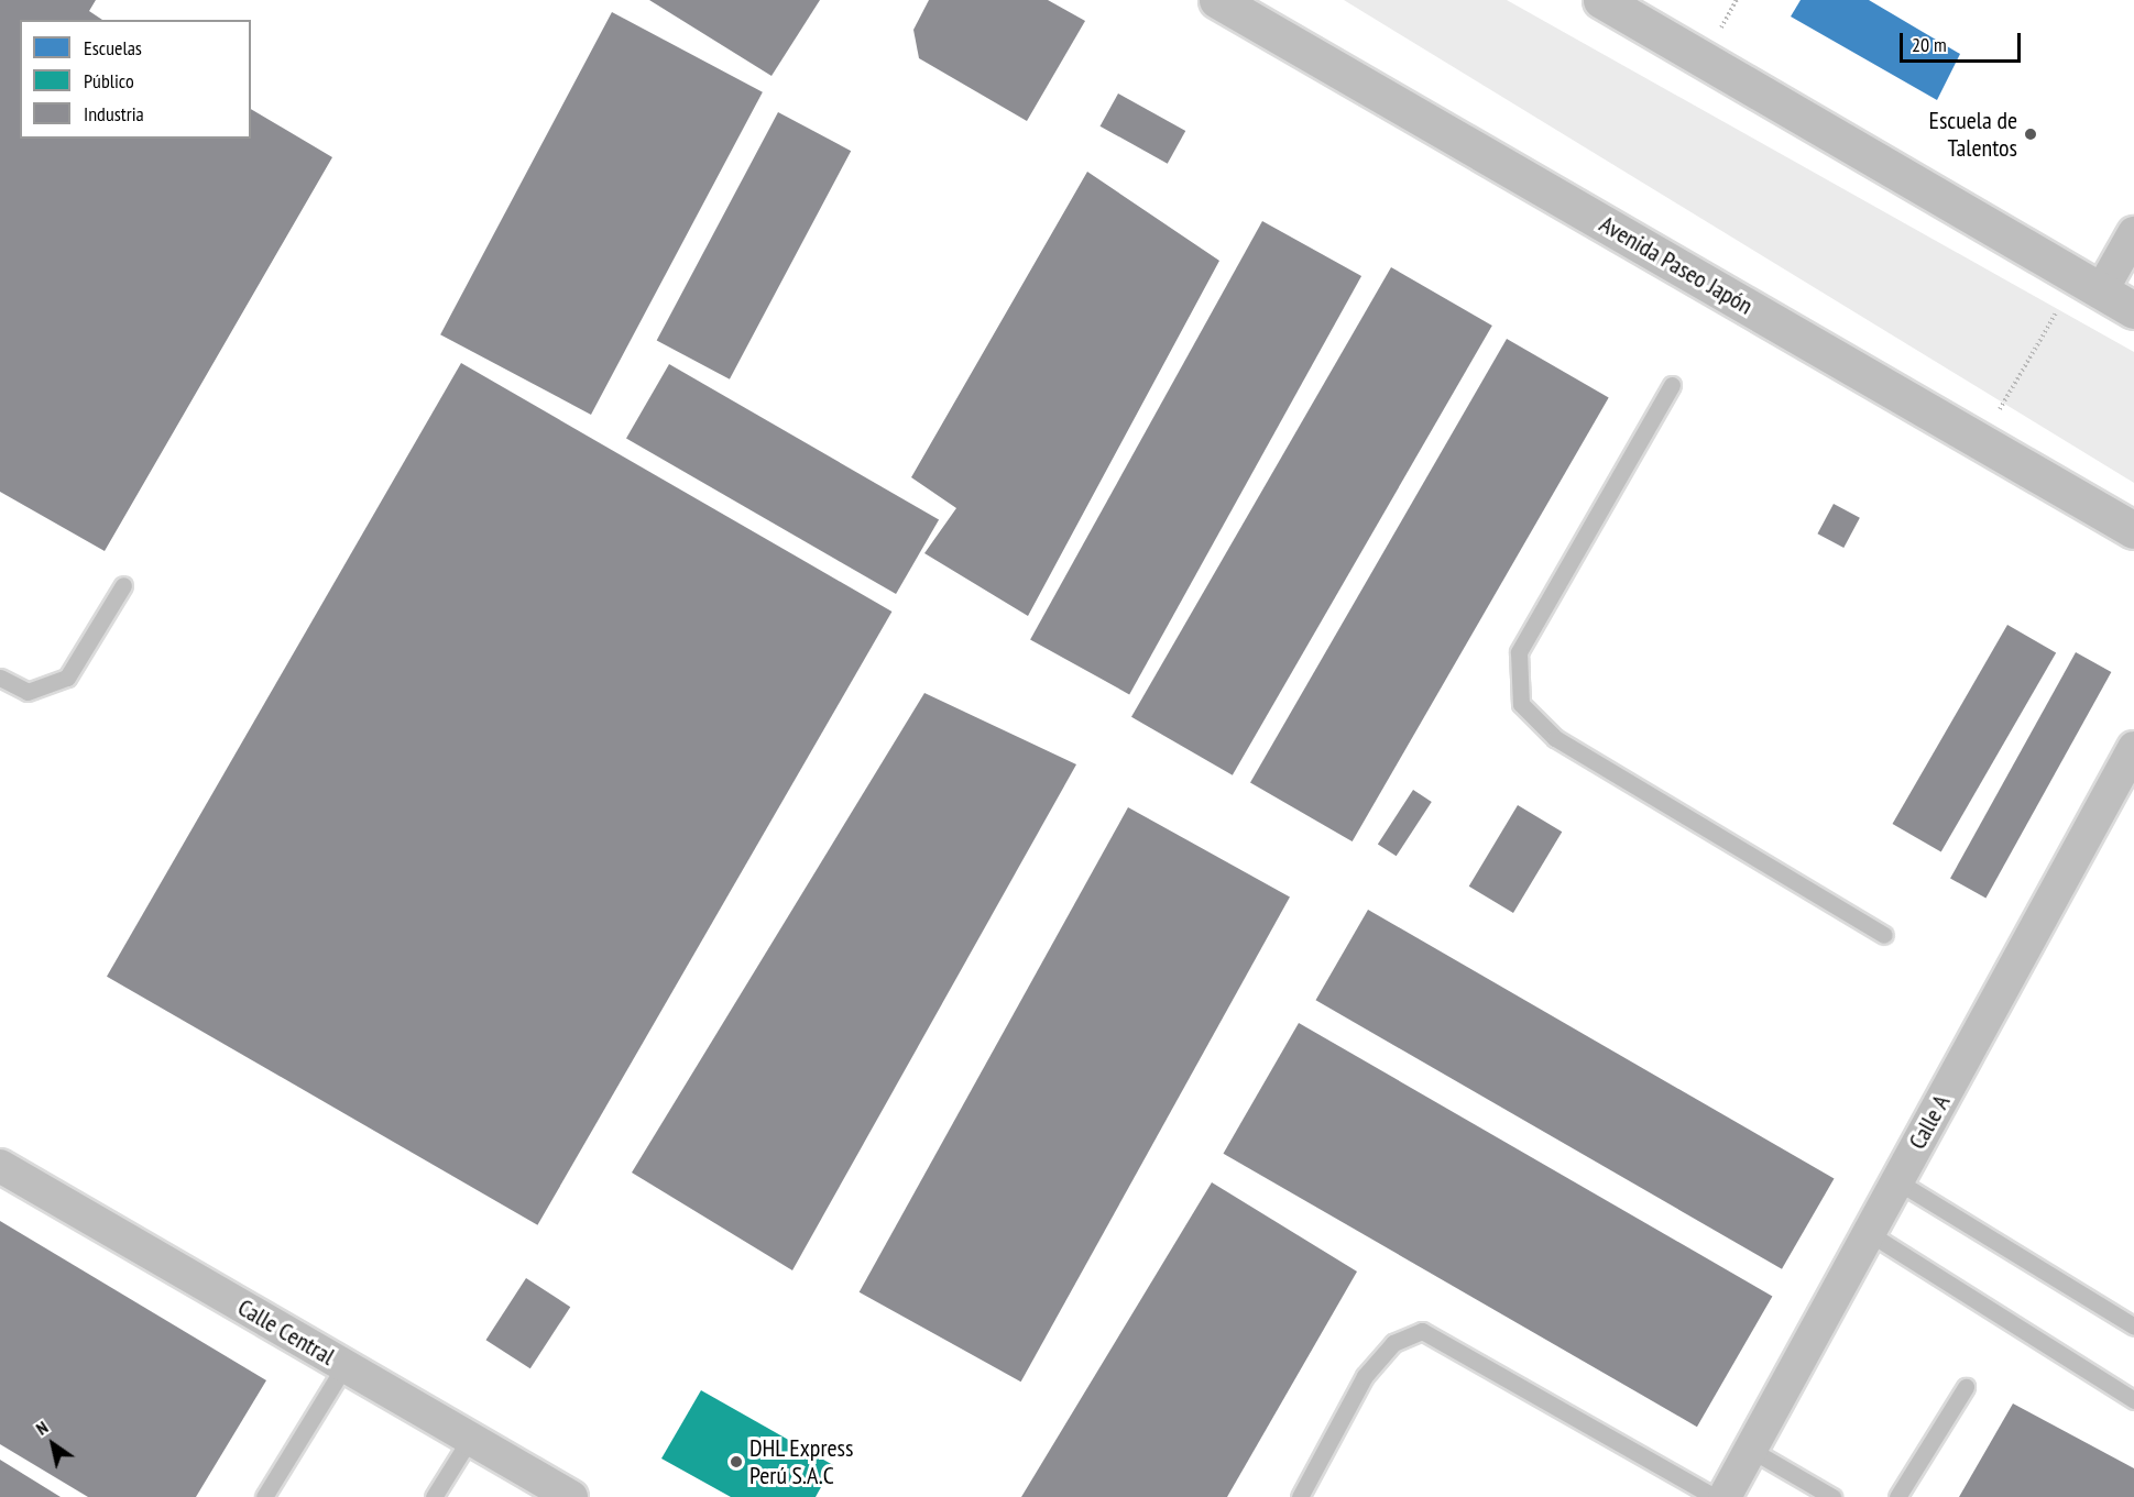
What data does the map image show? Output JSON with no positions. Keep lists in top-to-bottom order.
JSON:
{
  "streets": {
    "main road": ["Avenida Paseo Japón"],
    "street": ["Calle A", "Calle Central"]
  },
  "places": ["Escuela de Talentos", "DHL Express Perú S.A.C"],
  "legend": ["Escuelas", "Público", "Industria"],
  "scale_bar": "20 m",
  "north": "top left"
}
